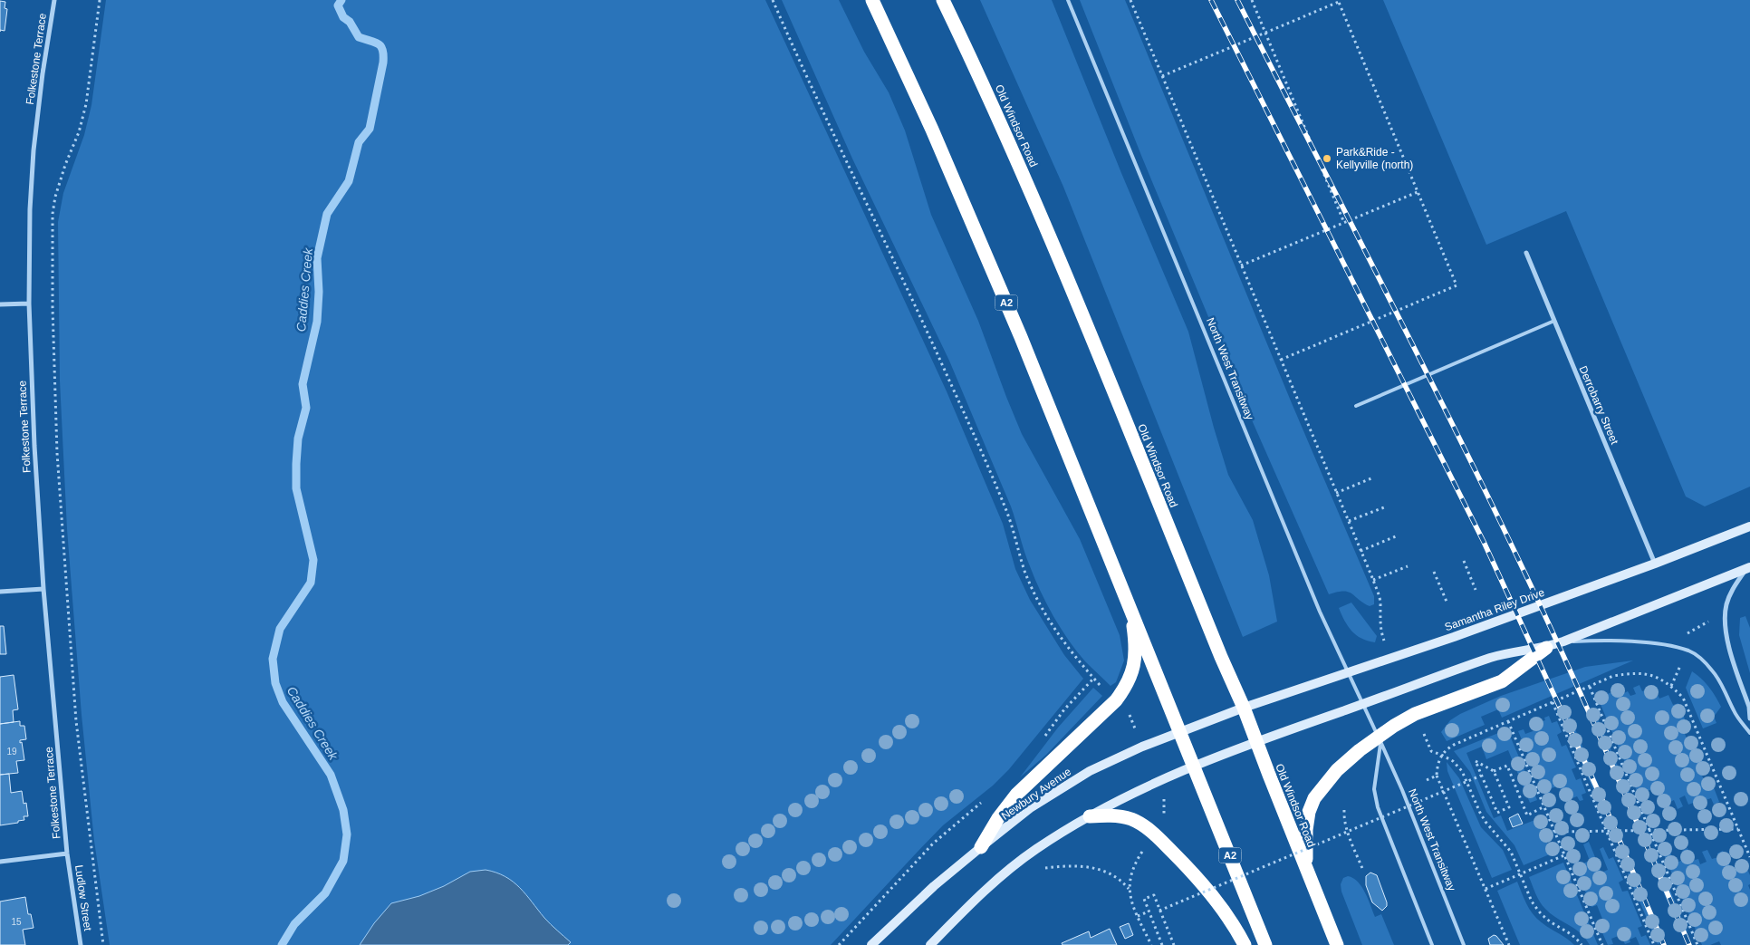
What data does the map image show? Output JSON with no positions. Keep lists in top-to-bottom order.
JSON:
{
  "streets": {
    "highway": ["Old Windsor Road", "A2"],
    "main road": ["Samantha Riley Drive", "Newbury Avenue"],
    "street": ["Folkestone Terrace", "Derrobarry Street", "Ludlow Street"],
    "lane": ["North West Transitway"]
  },
  "crossings": [
    ["Folkestone Terrace", "Ludlow Street"],
    ["Old Windsor Road", "Samantha Riley Drive"],
    ["Old Windsor Road", "Newbury Avenue"],
    ["A2", "Newbury Avenue"],
    ["North West Transitway", "Samantha Riley Drive"],
    ["Derrobarry Street", "Samantha Riley Drive"],
    ["Samantha Riley Drive", "Newbury Avenue"]
  ],
  "water": ["Caddies Creek"],
  "places": ["Park&Ride - Kellyville (north)"],
  "house_numbers": ["19", "15"]
}
